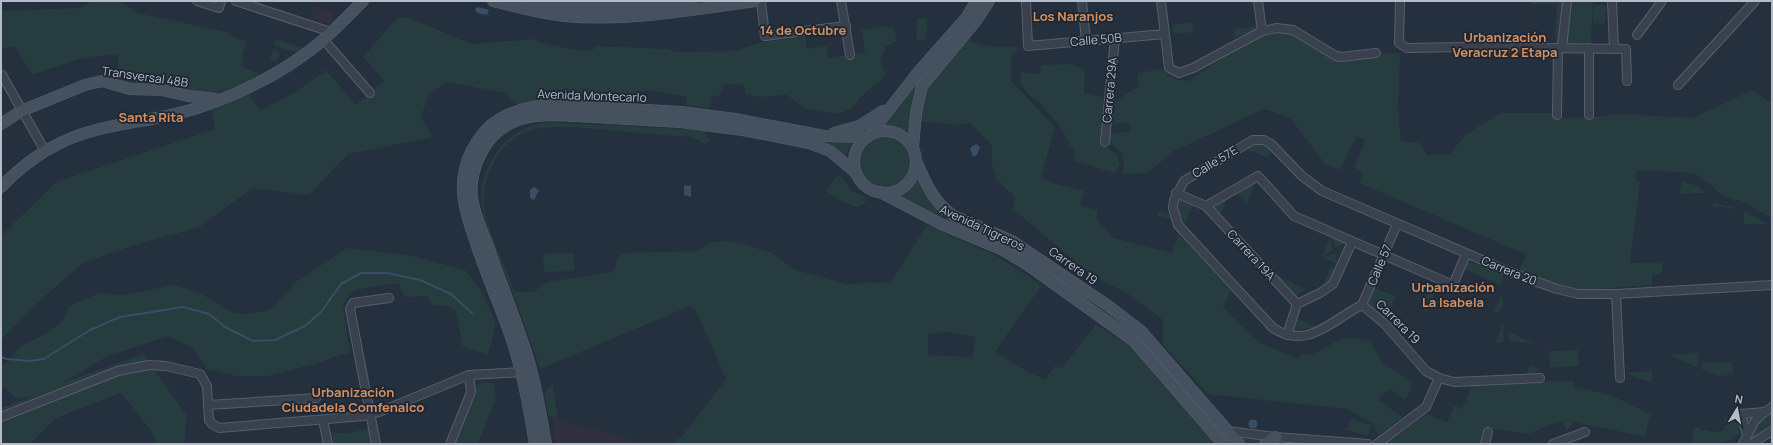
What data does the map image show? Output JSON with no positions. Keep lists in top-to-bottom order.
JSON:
{
  "streets": {
    "main road": [
      "Transversal 48B",
      "Avenida Montecarlo",
      "Avenida Tigreros",
      "Carrera 19"
    ],
    "street": [
      "Calle 50B",
      "Carrera 29A",
      "Calle 57E",
      "Carrera 19A",
      "Calle 57",
      "Carrera 20"
    ]
  },
  "crossings": [
    ["Calle 50B", "Carrera 29A"],
    ["Avenida Montecarlo", "Avenida Tigreros"],
    ["Avenida Montecarlo", "Carrera 19"],
    ["Calle 57E", "Carrera 20"],
    ["Avenida Tigreros", "Carrera 19"],
    ["Calle 57", "Carrera 19"],
    ["Calle 57", "Carrera 20"]
  ],
  "districts": [
    "Los Naranjos",
    "14 de Octubre",
    "Urbanización Veracruz 2 Etapa",
    "Santa Rita",
    "Urbanización La Isabela",
    "Urbanización Ciudadela Comfenalco"
  ],
  "north": "top"
}
